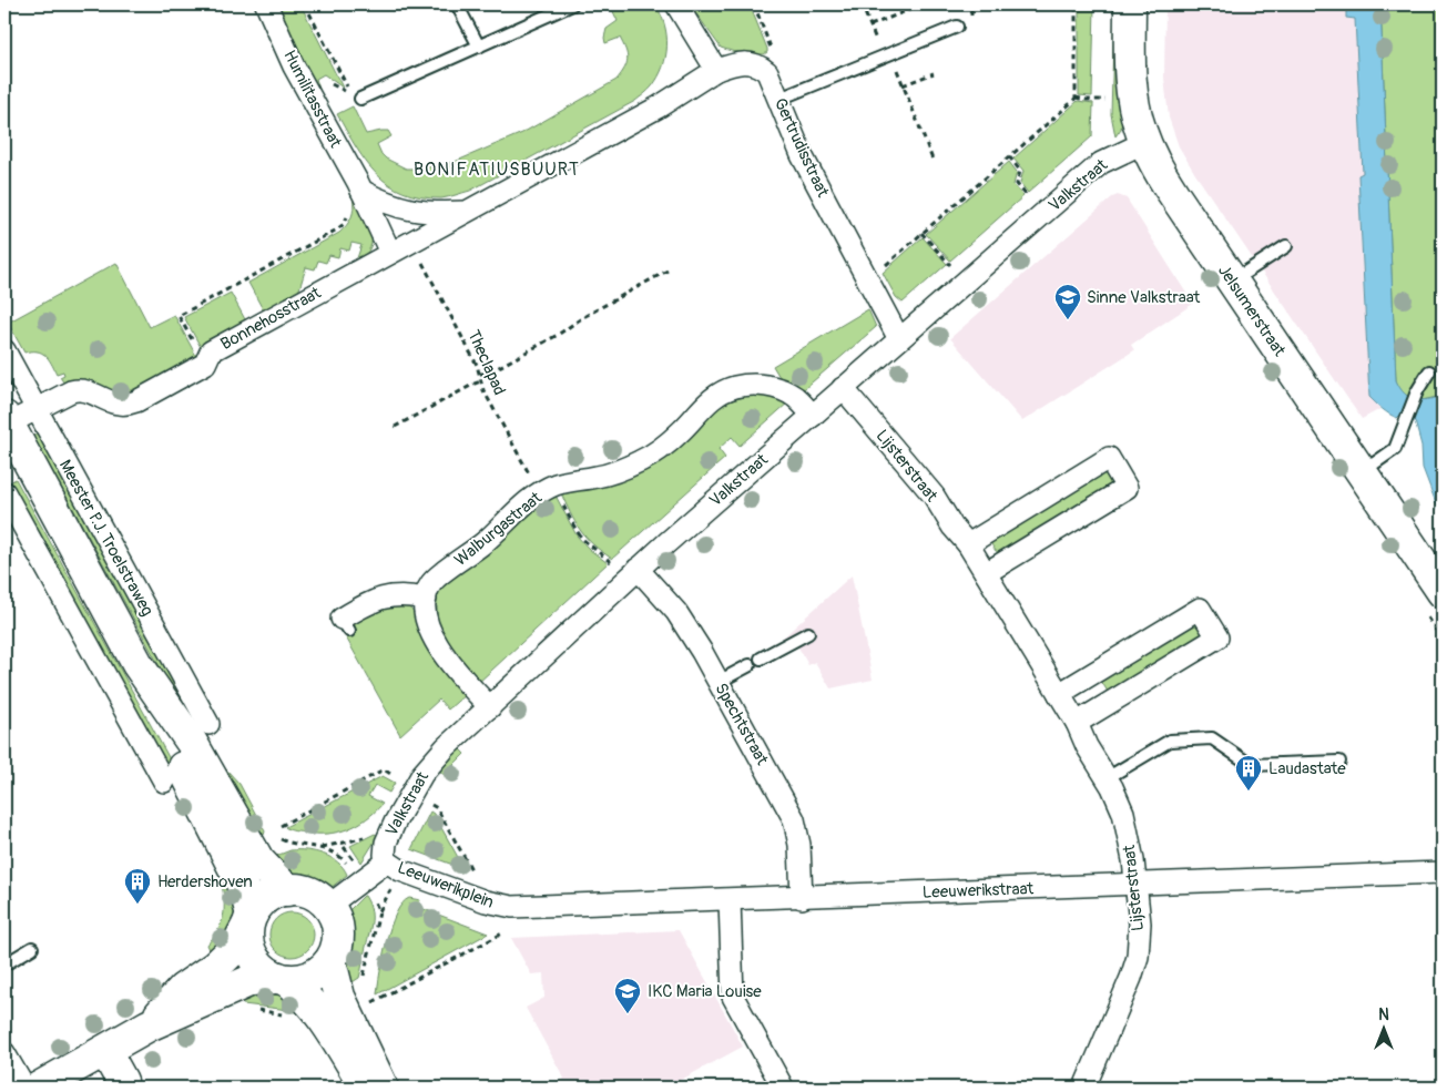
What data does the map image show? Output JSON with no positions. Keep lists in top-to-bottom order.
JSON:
{
  "streets": {
    "main road": ["Jelsumerstraat", "Meester P.J. Troelstraweg"],
    "street": [
      "Humilitasstraat",
      "Gertrudisstraat",
      "Valkstraat",
      "Bonnehosstraat",
      "Lijsterstraat",
      "Walburgastraat",
      "Spechtstraat",
      "Leeuwerikplein",
      "Leeuwerikstraat"
    ],
    "path": ["Theclapad"]
  },
  "crossings": [
    ["Gertrudisstraat", "Valkstraat"],
    ["Valkstraat", "Jelsumerstraat"],
    ["Valkstraat", "Lijsterstraat"],
    ["Valkstraat", "Walburgastraat"],
    ["Valkstraat", "Spechtstraat"],
    ["Valkstraat", "Leeuwerikplein"],
    ["Bonnehosstraat", "Theclapad"],
    ["Bonnehosstraat", "Meester P.J. Troelstraweg"],
    ["Theclapad", "Walburgastraat"],
    ["Lijsterstraat", "Leeuwerikstraat"],
    ["Meester P.J. Troelstraweg", "Leeuwerikplein"],
    ["Spechtstraat", "Leeuwerikstraat"],
    ["Leeuwerikplein", "Leeuwerikstraat"]
  ],
  "districts": ["BONIFATIUSBUURT"],
  "places": {
    "school or university": ["Sinne Valkstraat", "IKC Maria Louise"],
    "building": ["Laudastate", "Herdershoven"]
  },
  "north": "top"
}
